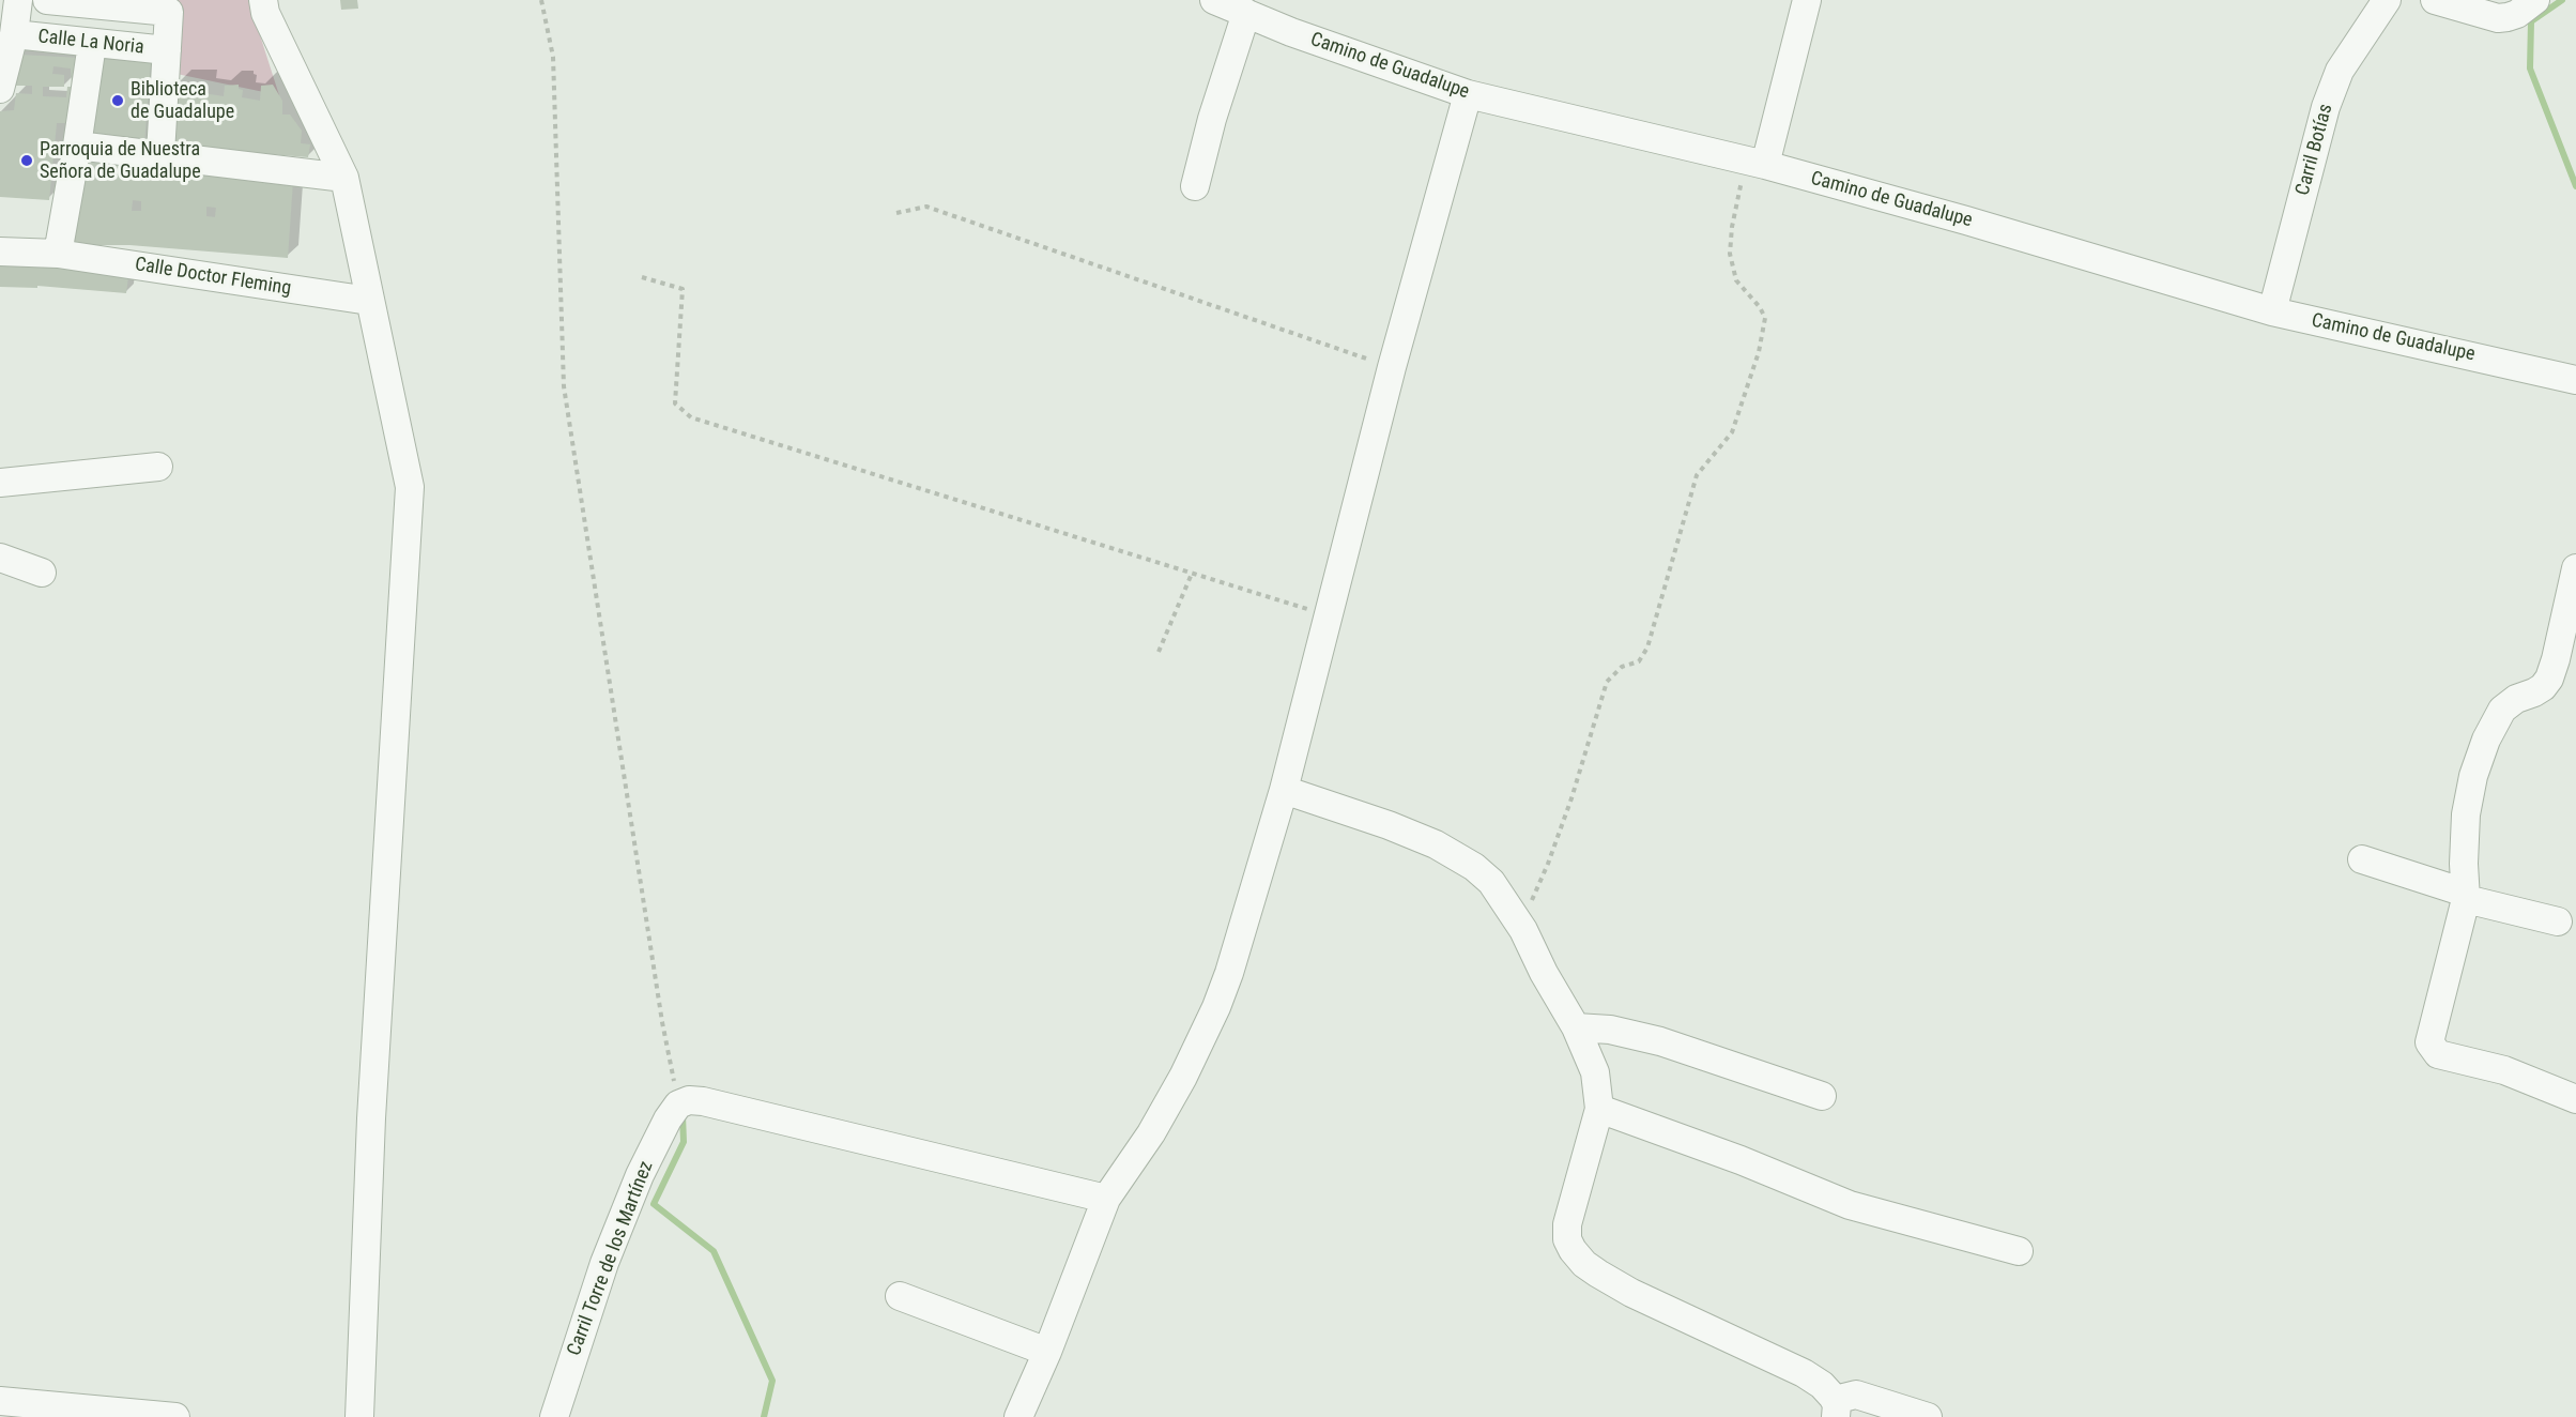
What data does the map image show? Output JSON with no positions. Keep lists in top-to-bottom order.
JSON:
{
  "streets": {
    "street": [
      "Calle La Noria",
      "Camino de Guadalupe",
      "Carril Botías",
      "Calle Doctor Fleming",
      "Carril Torre de los Martínez"
    ]
  },
  "crossings": [
    ["Camino de Guadalupe", "Carril Botías"]
  ],
  "places": ["Biblioteca de Guadalupe", "Parroquia de Nuestra Señora de Guadalupe"]
}
